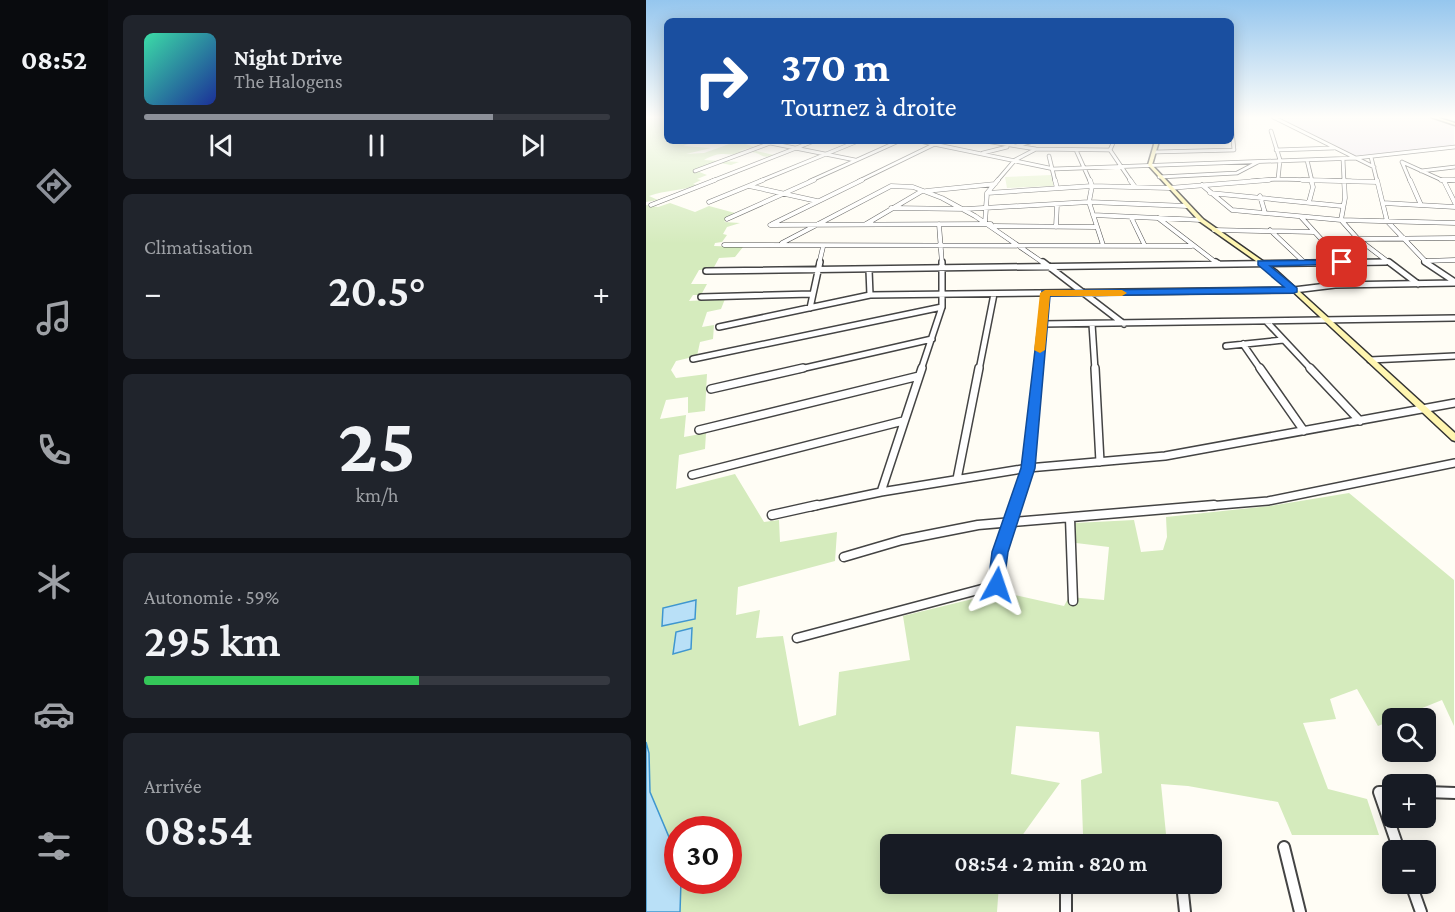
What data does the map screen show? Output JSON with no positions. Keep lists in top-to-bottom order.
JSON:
{
  "page": {
    "tabs": "08:52",
    "turn": ["370 m", "Tournez à droite"],
    "song": ["Night Drive", "The Halogens"],
    "tile": [
      "Climatisation",
      ["25", "km/h"],
      ["Autonomie · 59%", "295 km"],
      ["Arrivée", "08:54"]
    ],
    "heat": ["−", "20.5°", "+"],
    "map_buttons": ["+", "−"],
    "limit": "30",
    "trip": "08:54 · 2 min · 820 m"
  }
}
